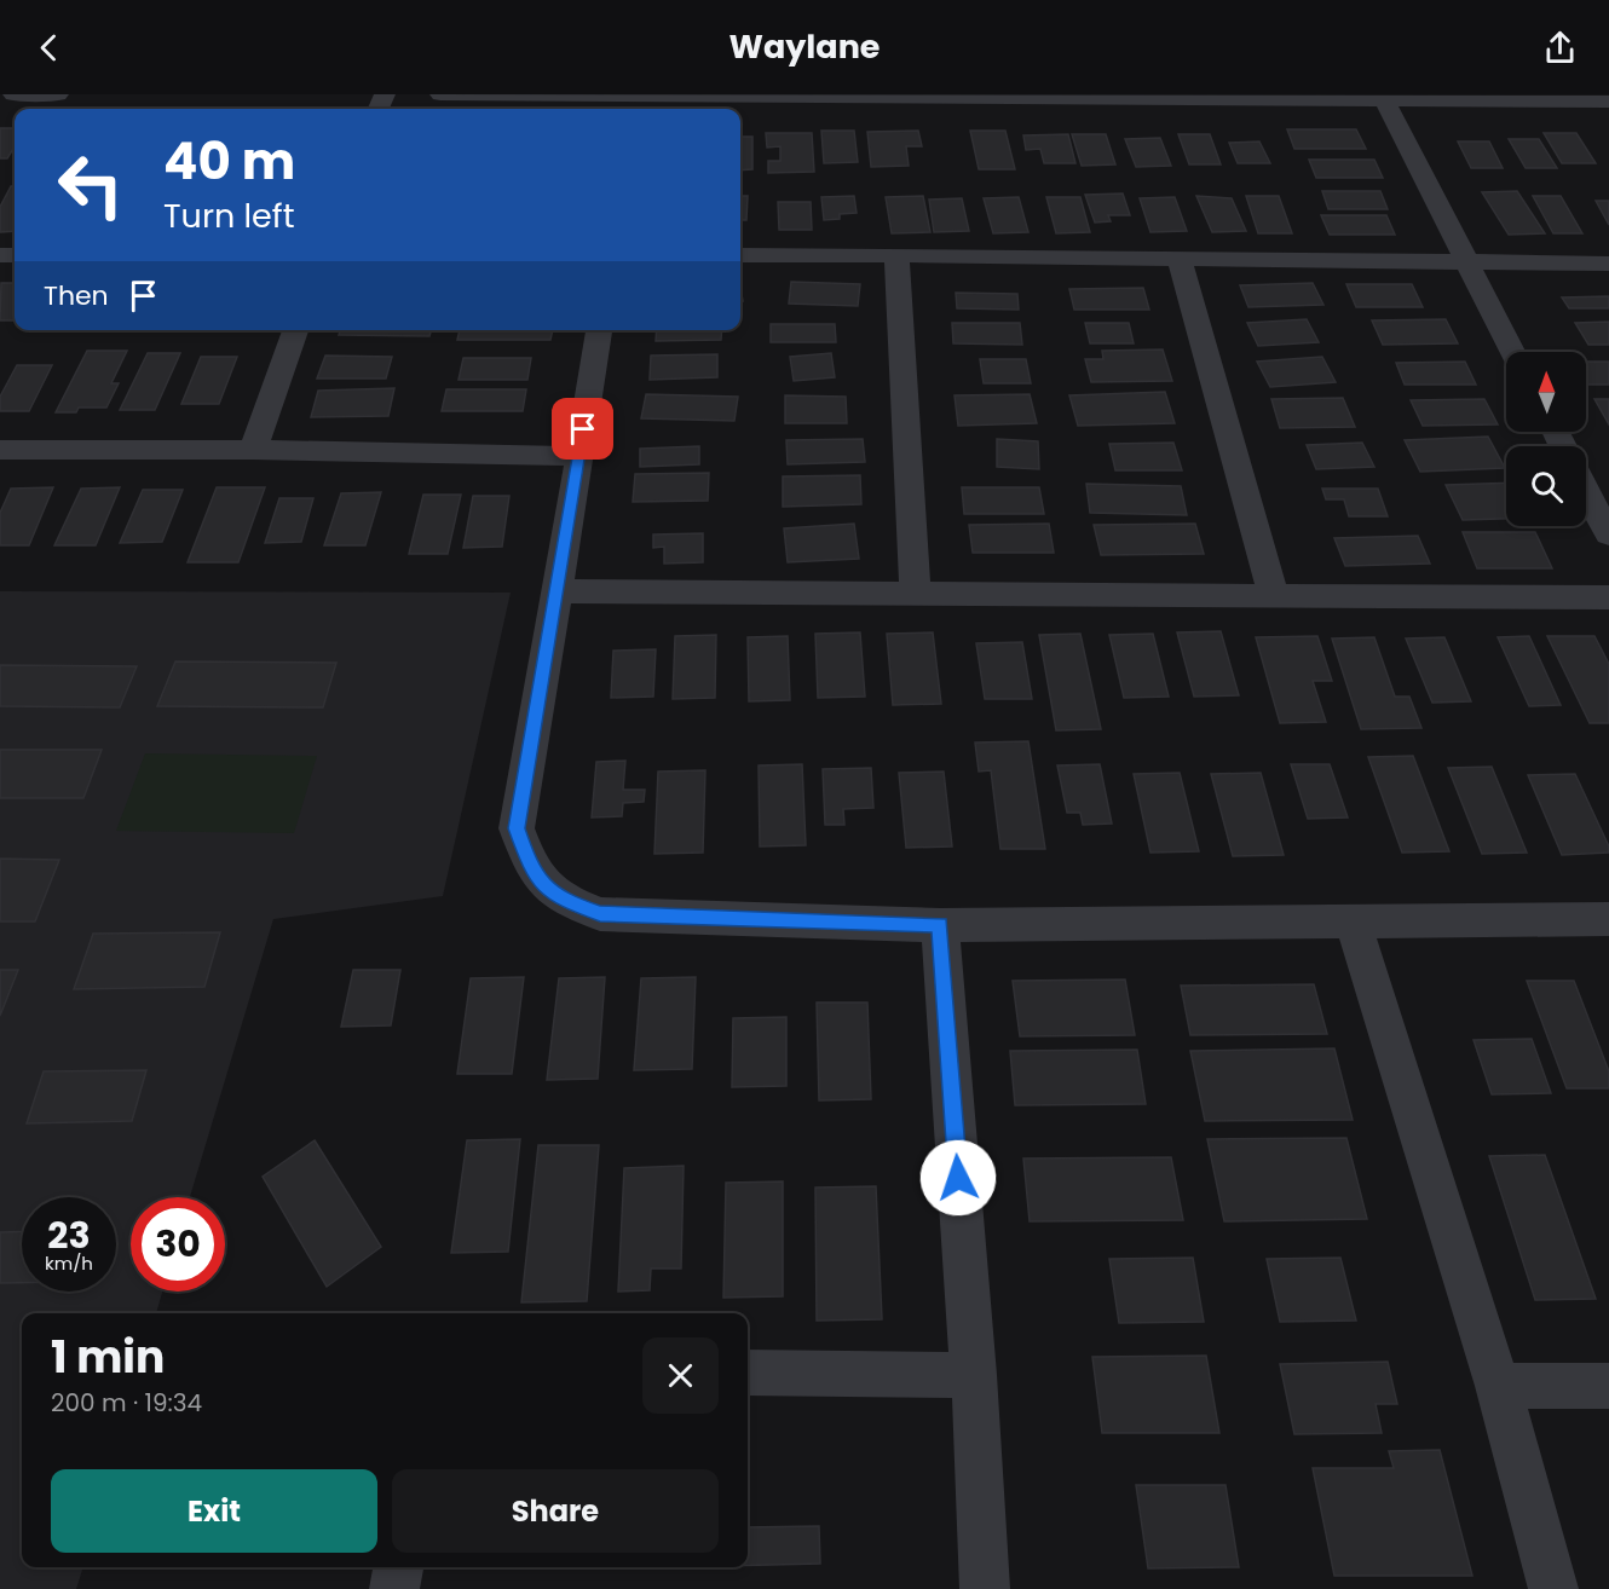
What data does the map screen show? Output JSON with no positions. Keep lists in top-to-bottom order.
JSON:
{
  "north": "top",
  "page": {
    "header": "Waylane",
    "turn": ["40 m", "Turn left"],
    "then": "Then",
    "speed": "23 km/h",
    "limit": "30",
    "heading": ["1 min", "200 m · 19:34"],
    "buttons": ["Exit", "Share"]
  }
}
